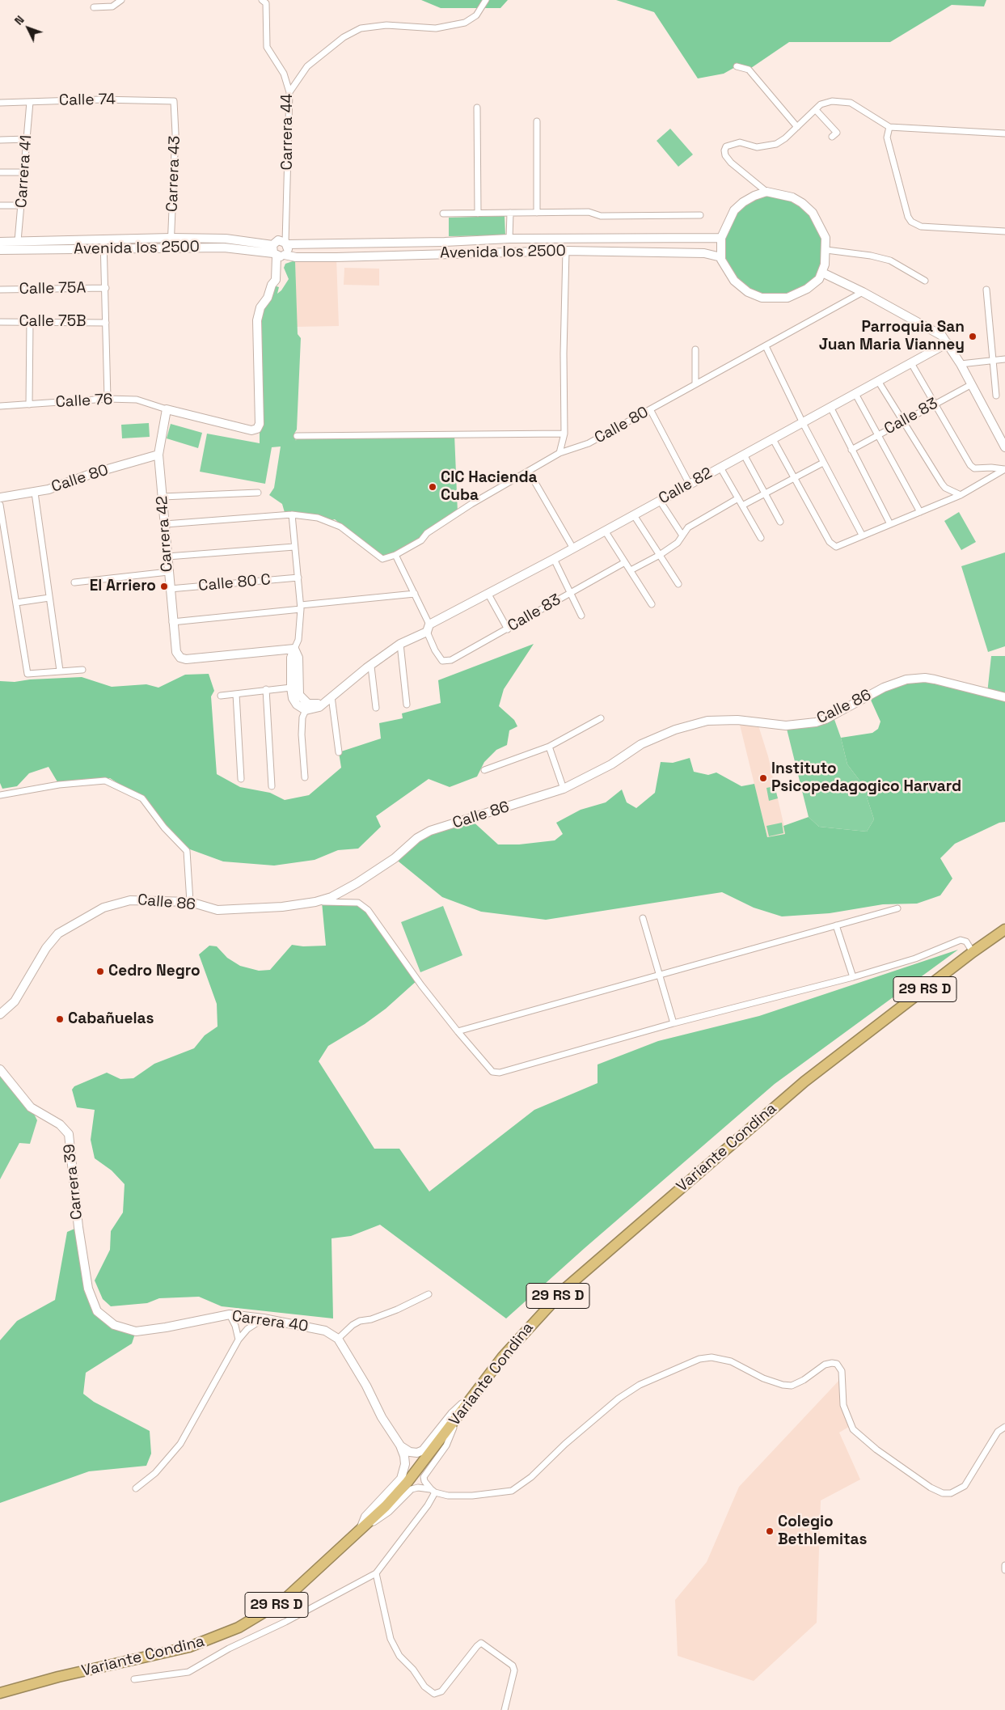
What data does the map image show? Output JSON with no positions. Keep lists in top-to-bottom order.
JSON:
{
  "streets": {
    "highway": ["29 RS D", "Variante Condina"],
    "main road": [
      "Avenida los 2500",
      "Calle 76",
      "Calle 80",
      "Calle 82",
      "Carrera 42",
      "Calle 86",
      "Carrera 39",
      "Carrera 40"
    ],
    "street": [
      "Calle 74",
      "Carrera 44",
      "Carrera 41",
      "Carrera 43",
      "Calle 75A",
      "Calle 75B",
      "Calle 83",
      "Calle 80 C"
    ]
  },
  "crossings": [
    ["Calle 74", "Carrera 41"],
    ["Calle 74", "Carrera 43"],
    ["Carrera 44", "Avenida los 2500"],
    ["Carrera 41", "Avenida los 2500"],
    ["Carrera 43", "Avenida los 2500"],
    ["Avenida los 2500", "Calle 76"],
    ["Calle 76", "Carrera 42"],
    ["Calle 83", "Calle 82"],
    ["Calle 80", "Carrera 42"],
    ["Carrera 42", "Calle 80 C"],
    ["Variante Condina", "Carrera 40"],
    ["Carrera 39", "Carrera 40"]
  ],
  "places": [
    "Parroquia San Juan Maria Vianney",
    "CIC Hacienda Cuba",
    "El Arriero",
    "Instituto Psicopedagogico Harvard",
    "Cedro Negro",
    "Cabañuelas",
    "Colegio Bethlemitas"
  ],
  "north": "top left"
}
